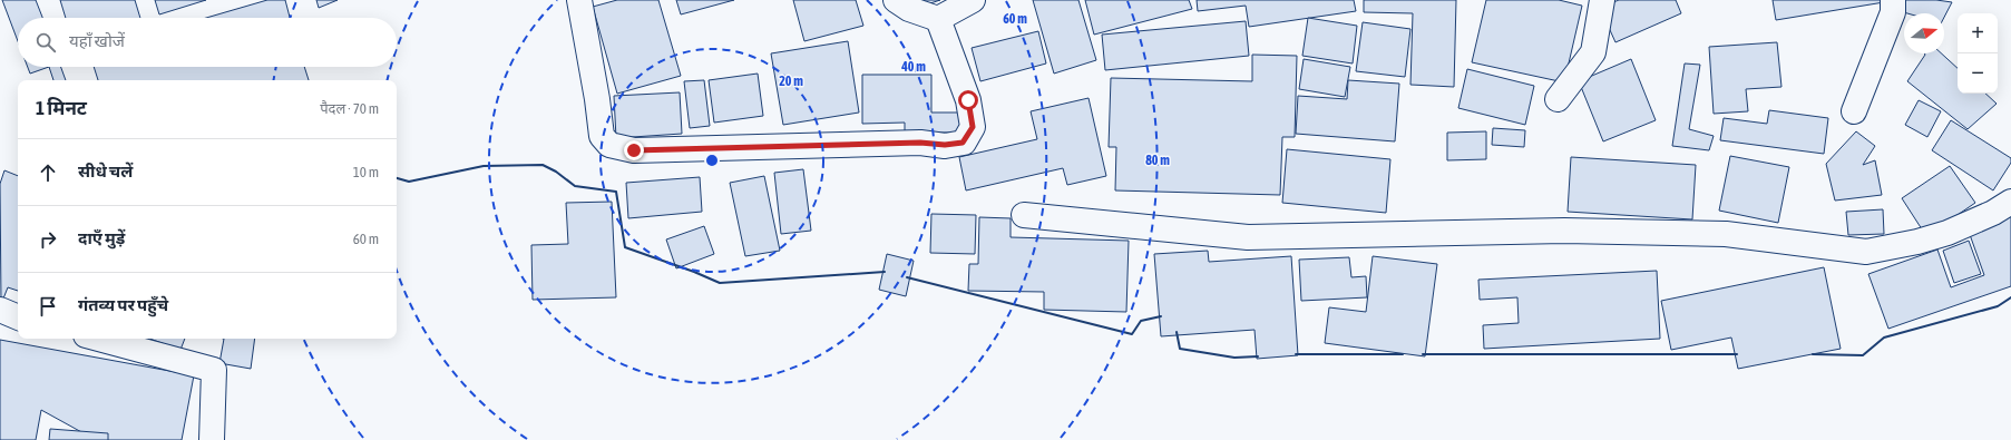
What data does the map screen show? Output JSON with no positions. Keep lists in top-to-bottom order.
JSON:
{
  "north": "right",
  "page": {
    "map_buttons": ["+", "−"],
    "search": "यहाँ खोजें",
    "heading": ["1 मिनट", "पैदल · 70 m"],
    "list": [
      ["सीधे चलें", "10 m"],
      ["दाएँ मुड़ें", "60 m"],
      "गंतव्य पर पहुँचे"
    ]
  },
  "rings": [
    "60 m",
    "40 m",
    "20 m",
    "80 m"
  ]
}
